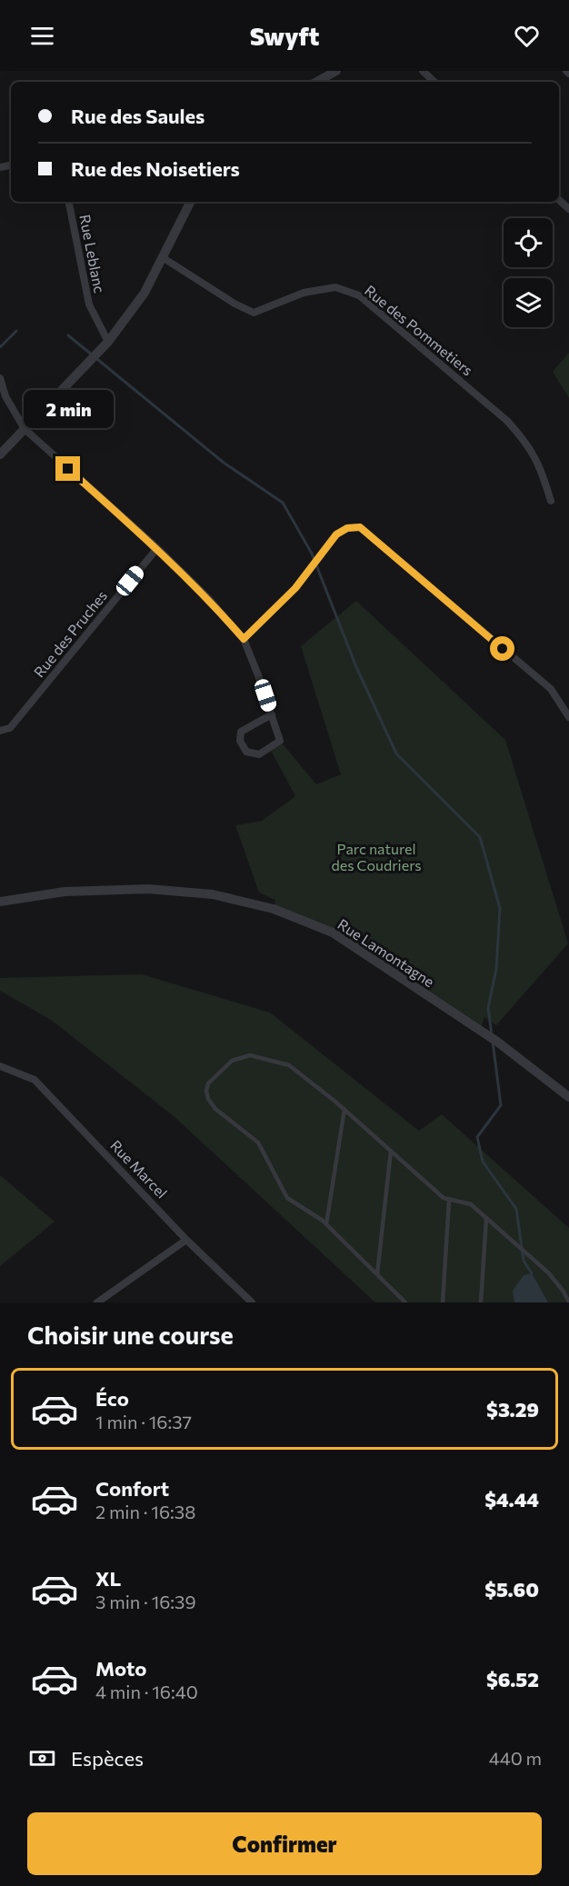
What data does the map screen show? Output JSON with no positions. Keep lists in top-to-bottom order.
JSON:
{
  "streets": {
    "street": [
      "Rue Leblanc",
      "Rue des Pommetiers",
      "Rue des Pruches",
      "Rue Lamontagne",
      "Rue Marcel"
    ]
  },
  "parks": ["Parc naturel des Coudriers"],
  "page": {
    "header": "Swyft",
    "banner": ["Rue des Saules", "Rue des Noisetiers"],
    "bubble": "2 min",
    "heading": "Choisir une course",
    "list": [
      {
        "name": "Éco",
        "note": "1 min · 16:37",
        "value": "$3.29"
      },
      {
        "name": "Confort",
        "note": "2 min · 16:38",
        "value": "$4.44"
      },
      {
        "name": "XL",
        "note": "3 min · 16:39",
        "value": "$5.60"
      },
      {
        "name": "Moto",
        "note": "4 min · 16:40",
        "value": "$6.52"
      }
    ],
    "pay": ["Espèces", "440 m"],
    "buttons": "Confirmer"
  }
}
